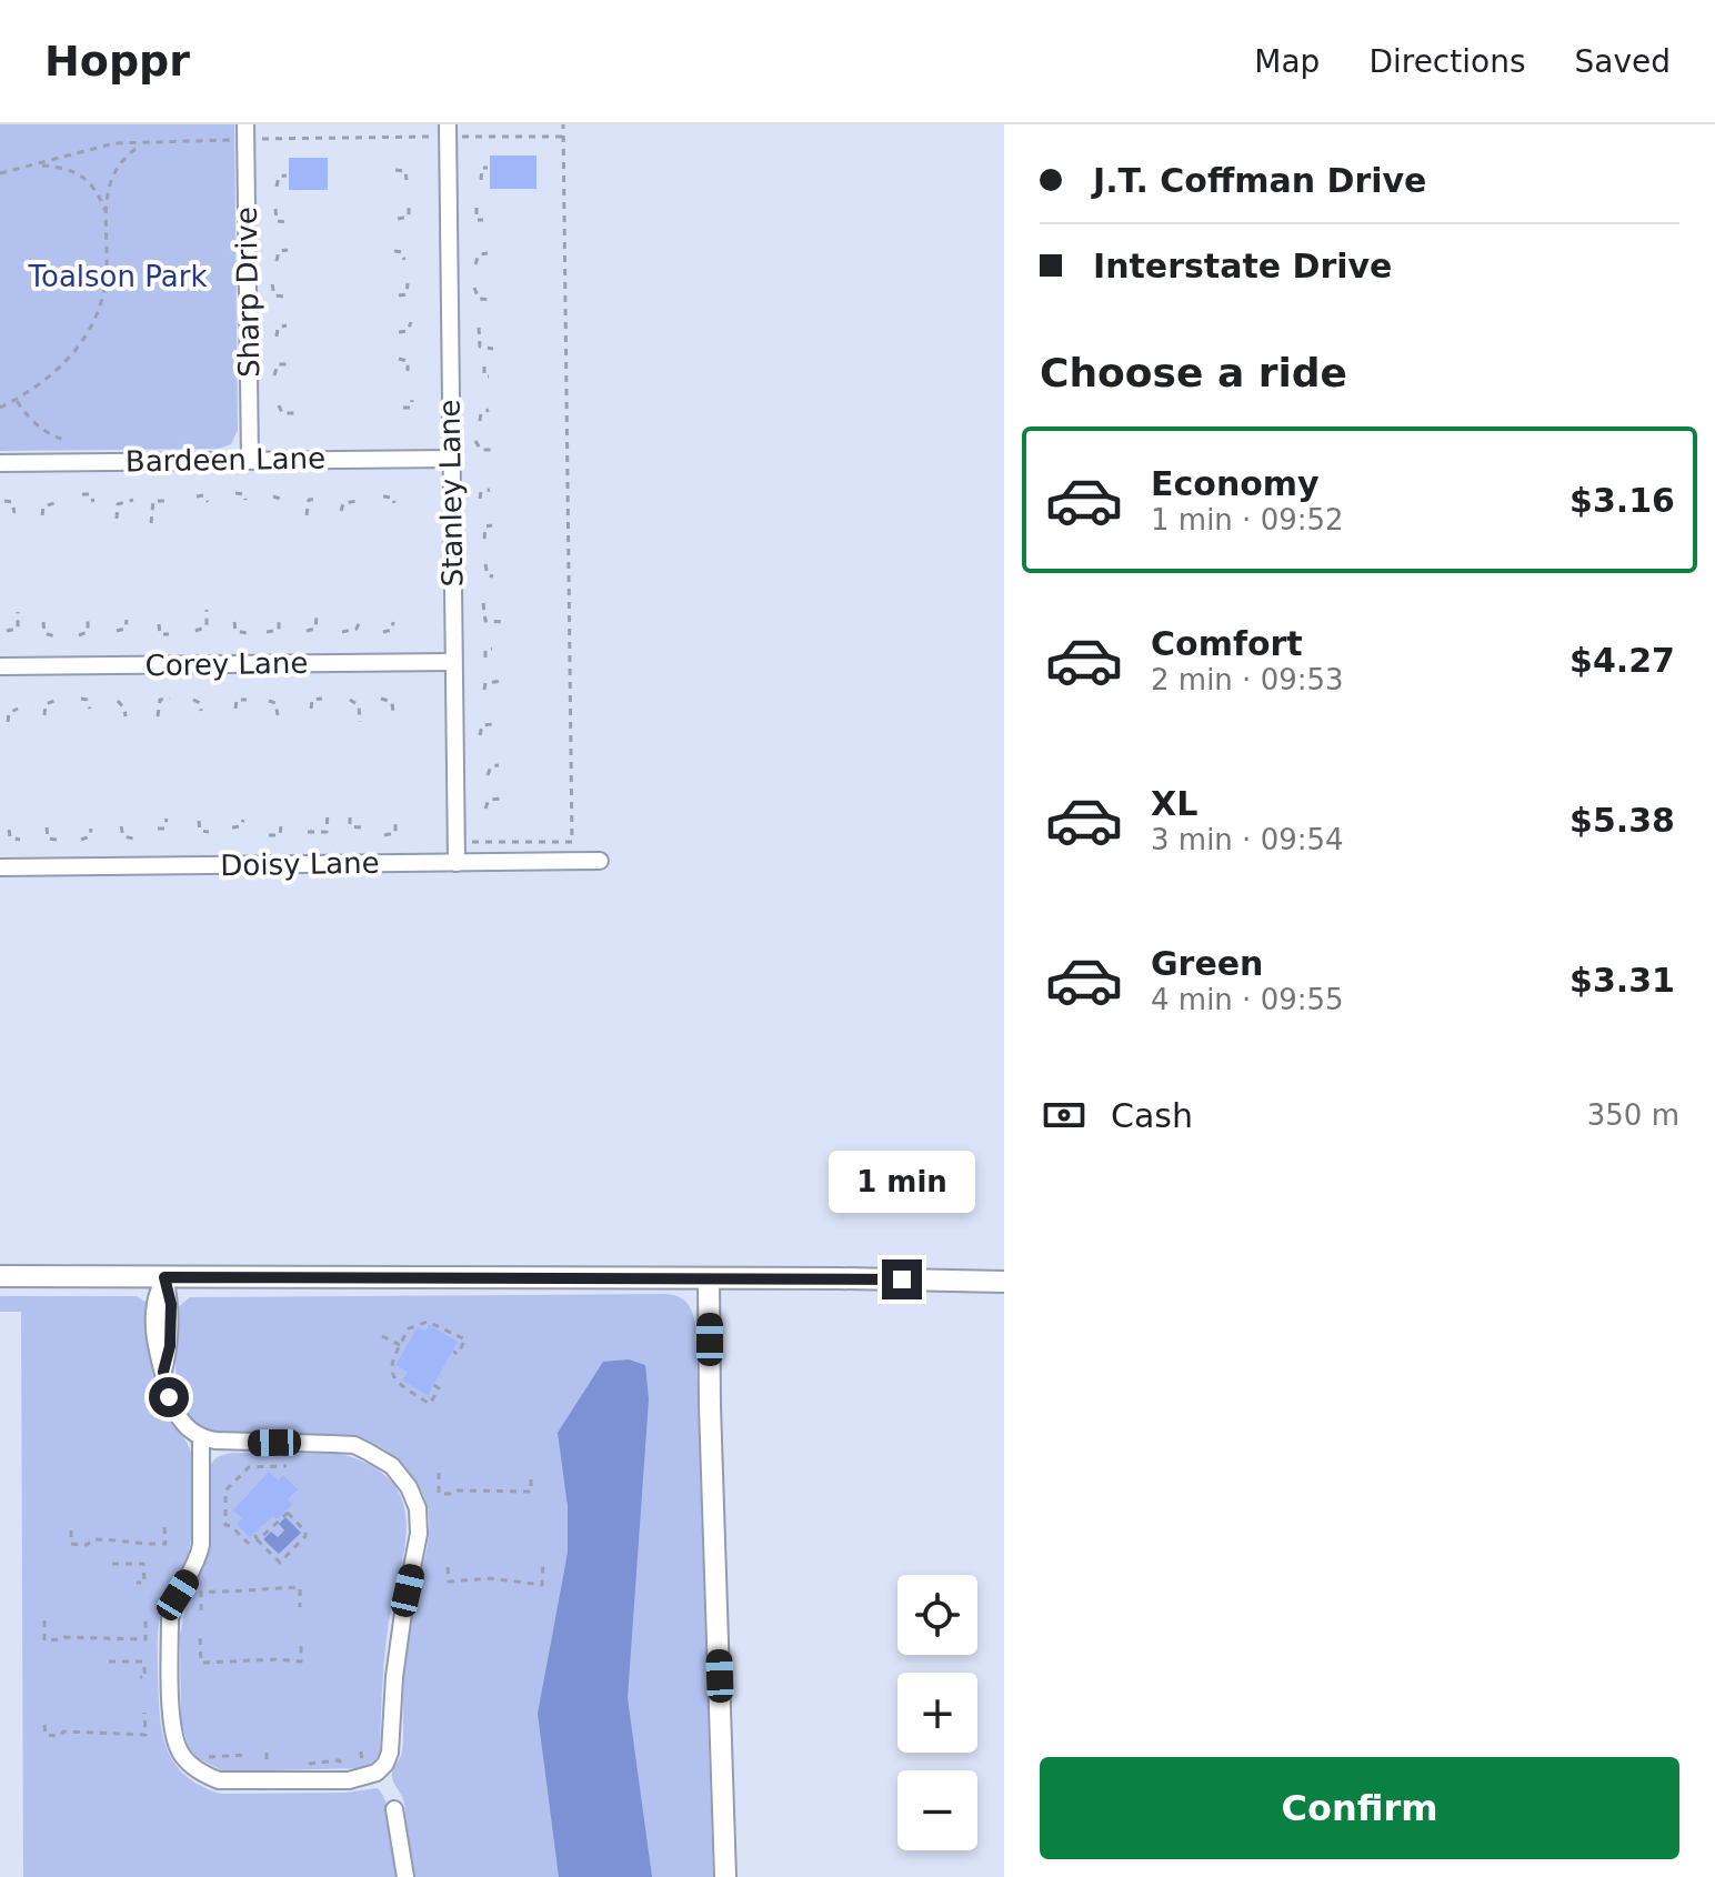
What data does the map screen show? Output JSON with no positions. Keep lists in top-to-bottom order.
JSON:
{
  "streets": {
    "street": [
      "Sharp Drive",
      "Bardeen Lane",
      "Stanley Lane",
      "Corey Lane",
      "Doisy Lane"
    ]
  },
  "crossings": [
    ["Sharp Drive", "Bardeen Lane"],
    ["Bardeen Lane", "Stanley Lane"],
    ["Stanley Lane", "Corey Lane"],
    ["Stanley Lane", "Doisy Lane"]
  ],
  "parks": ["Toalson Park"],
  "page": {
    "header": "Hoppr",
    "nav": ["Map", "Directions", "Saved"],
    "banner": ["J.T. Coffman Drive", "Interstate Drive"],
    "heading": "Choose a ride",
    "list": [
      {
        "name": "Economy",
        "note": "1 min · 09:52",
        "value": "$3.16"
      },
      {
        "name": "Comfort",
        "note": "2 min · 09:53",
        "value": "$4.27"
      },
      {
        "name": "XL",
        "note": "3 min · 09:54",
        "value": "$5.38"
      },
      {
        "name": "Green",
        "note": "4 min · 09:55",
        "value": "$3.31"
      }
    ],
    "pay": ["Cash", "350 m"],
    "bubble": "1 min",
    "map_buttons": ["+", "−"],
    "buttons": "Confirm"
  }
}
